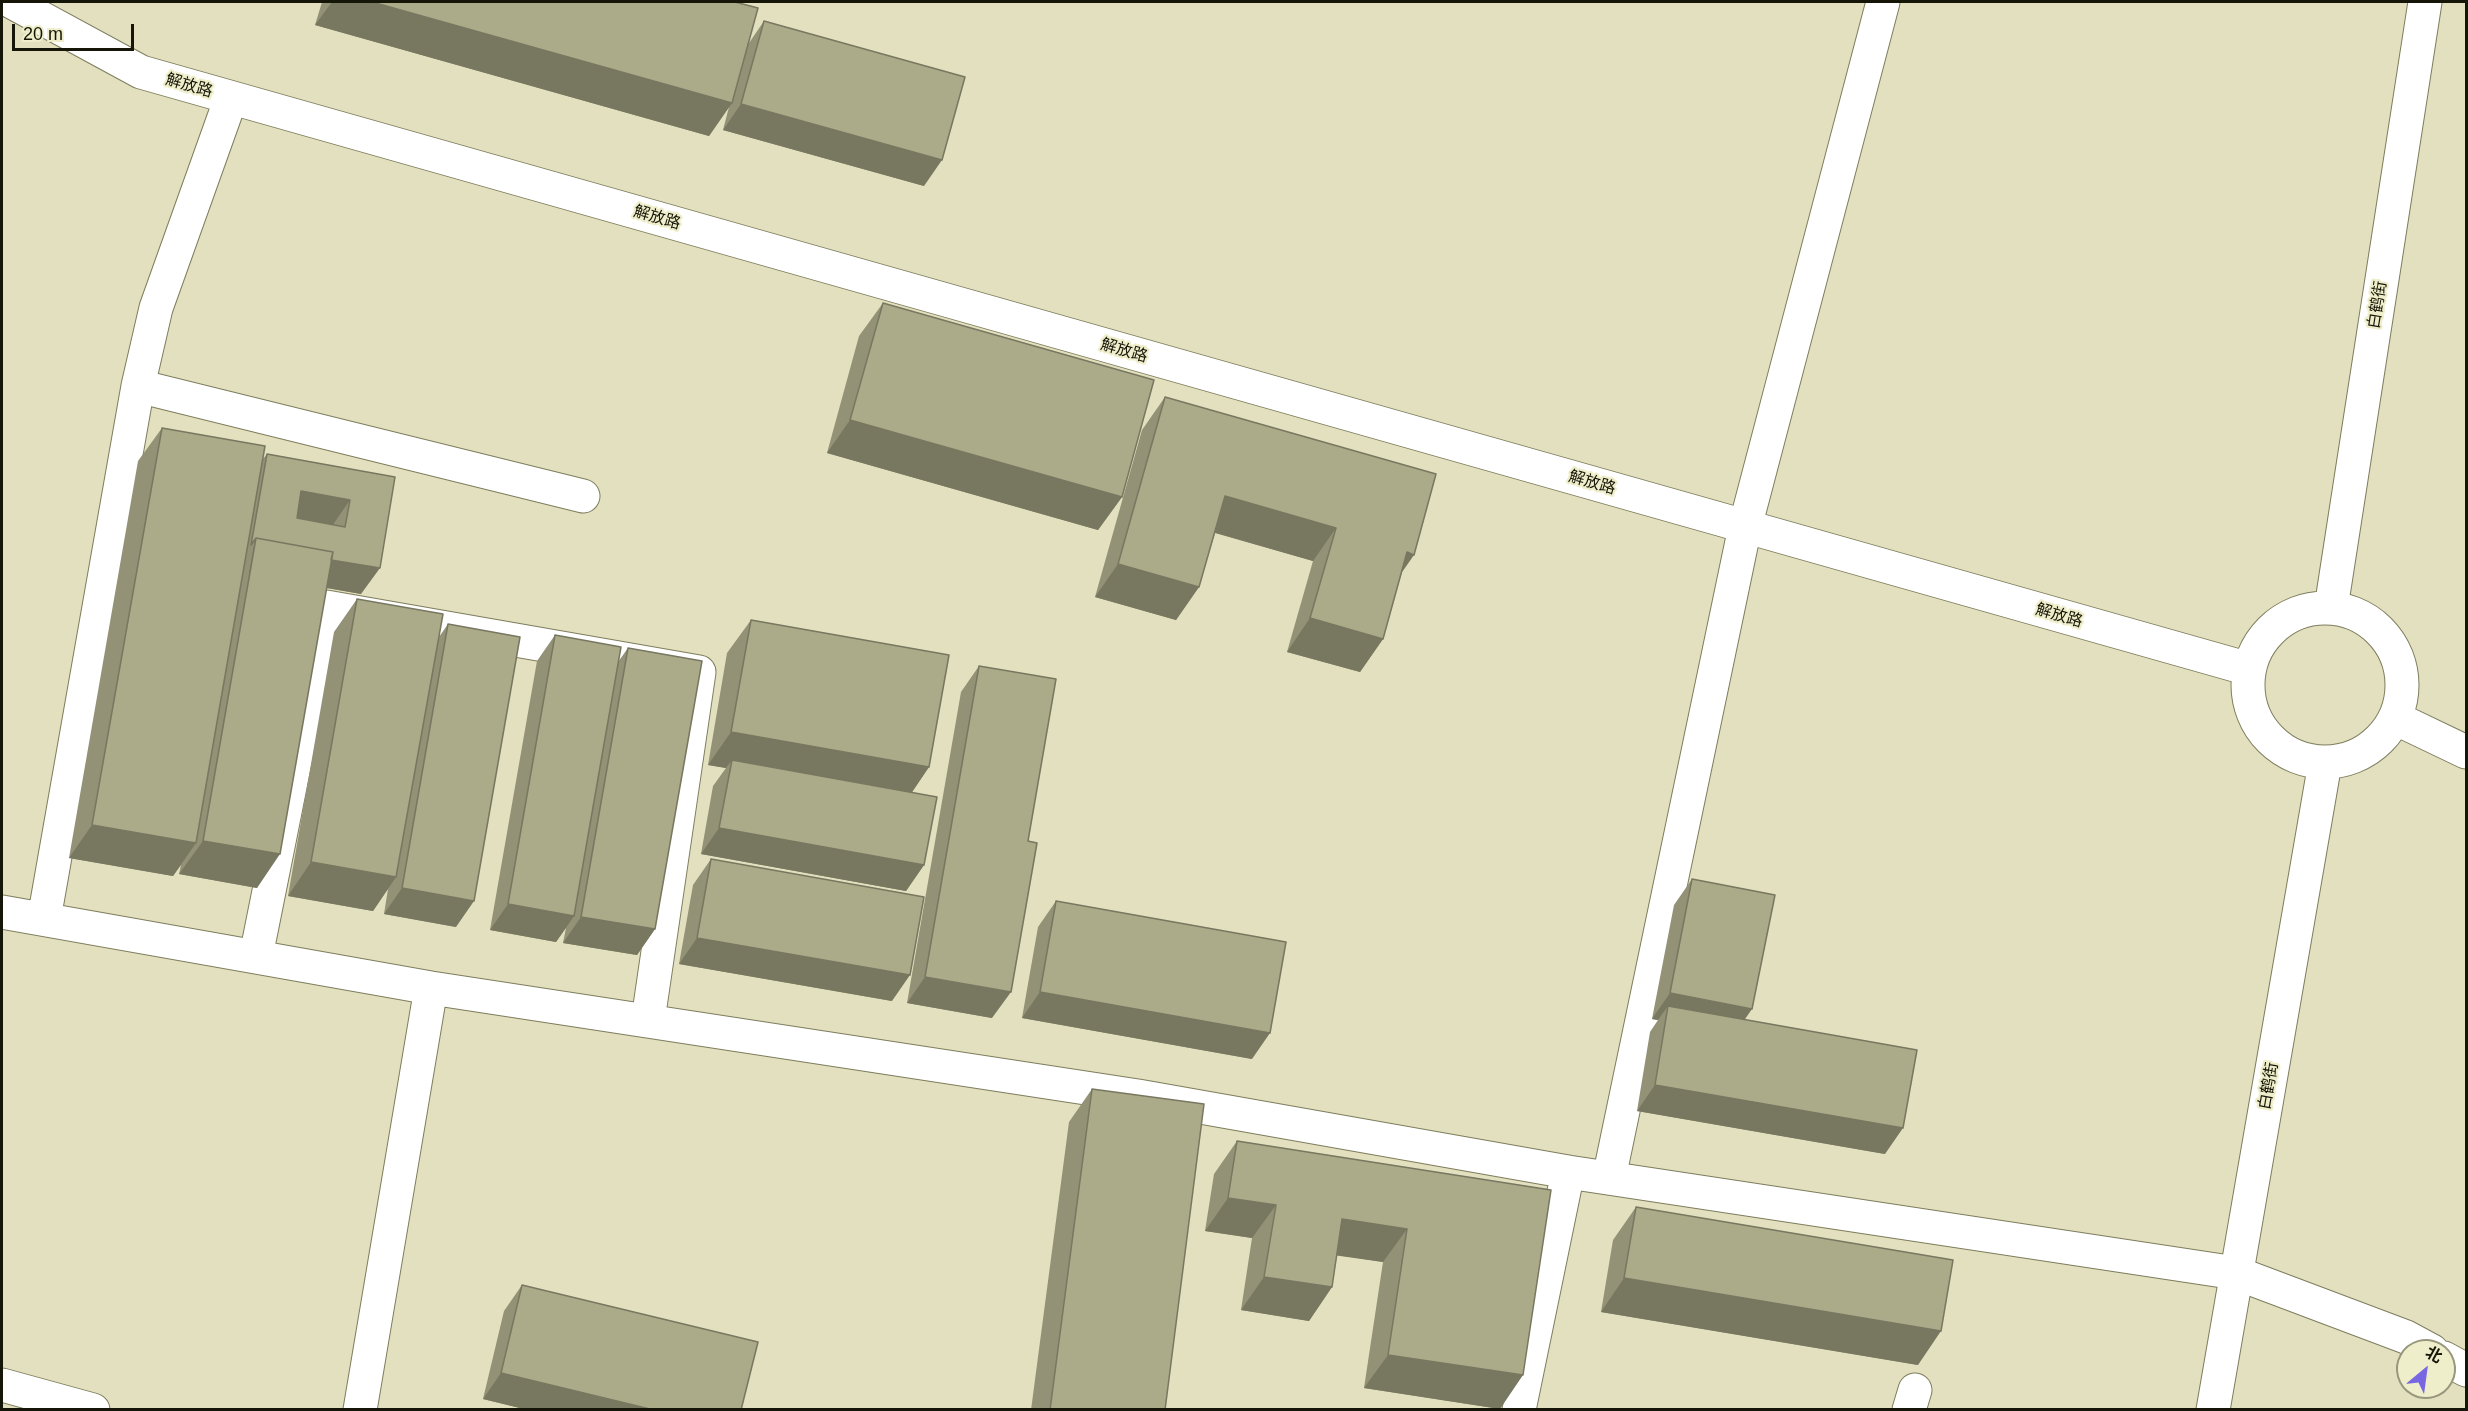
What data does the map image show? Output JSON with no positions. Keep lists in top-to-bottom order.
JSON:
{
  "streets": {
    "main road": ["解放路", "白鹤街"]
  },
  "crossings": [
    ["解放路", "白鹤街"]
  ],
  "scale_bar": "20 m",
  "north": "top right"
}
